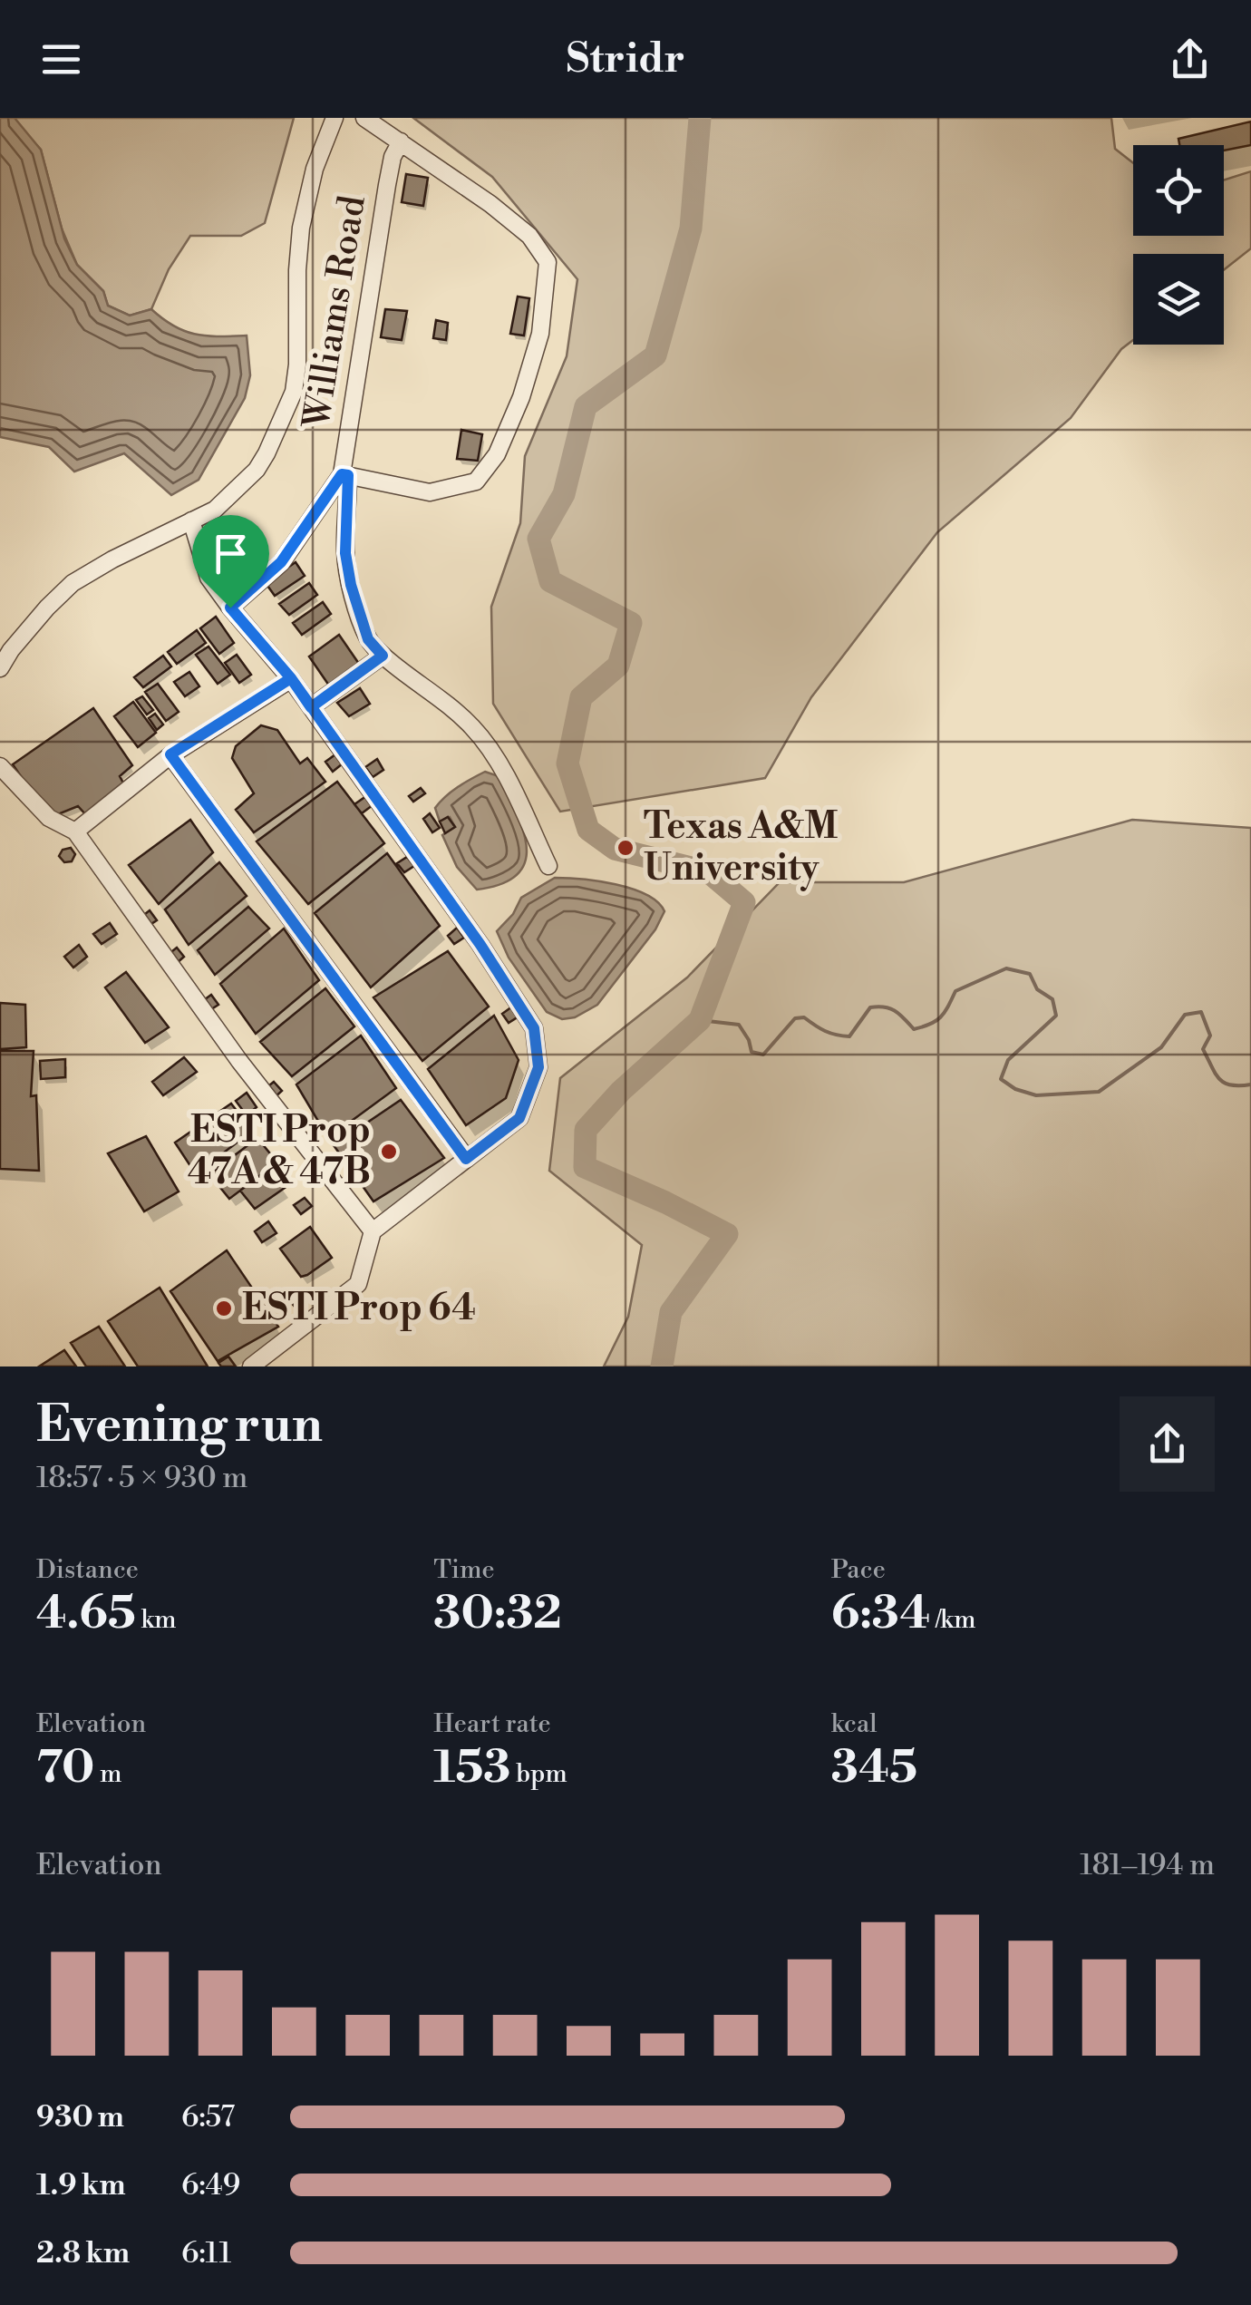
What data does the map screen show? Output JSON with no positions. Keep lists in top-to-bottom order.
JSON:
{
  "streets": {
    "street": ["Williams Road"]
  },
  "places": ["Texas A&M University", "ESTI Prop 47A & 47B", "ESTI Prop 64"],
  "page": {
    "header": "Stridr",
    "heading": ["Evening run", "18:57 · 5 × 930 m"],
    "stats": [
      ["Distance", "4.65 km"],
      ["Time", "30:32"],
      ["Pace", "6:34 /km"],
      ["Elevation", "70 m"],
      ["Heart rate", "153 bpm"],
      ["kcal", "345"]
    ],
    "chart": ["Elevation", "181–194 m"],
    "list": [
      {
        "name": "930 m",
        "note": "6:57"
      },
      {
        "name": "1.9 km",
        "note": "6:49"
      },
      {
        "name": "2.8 km",
        "note": "6:11"
      }
    ]
  }
}
